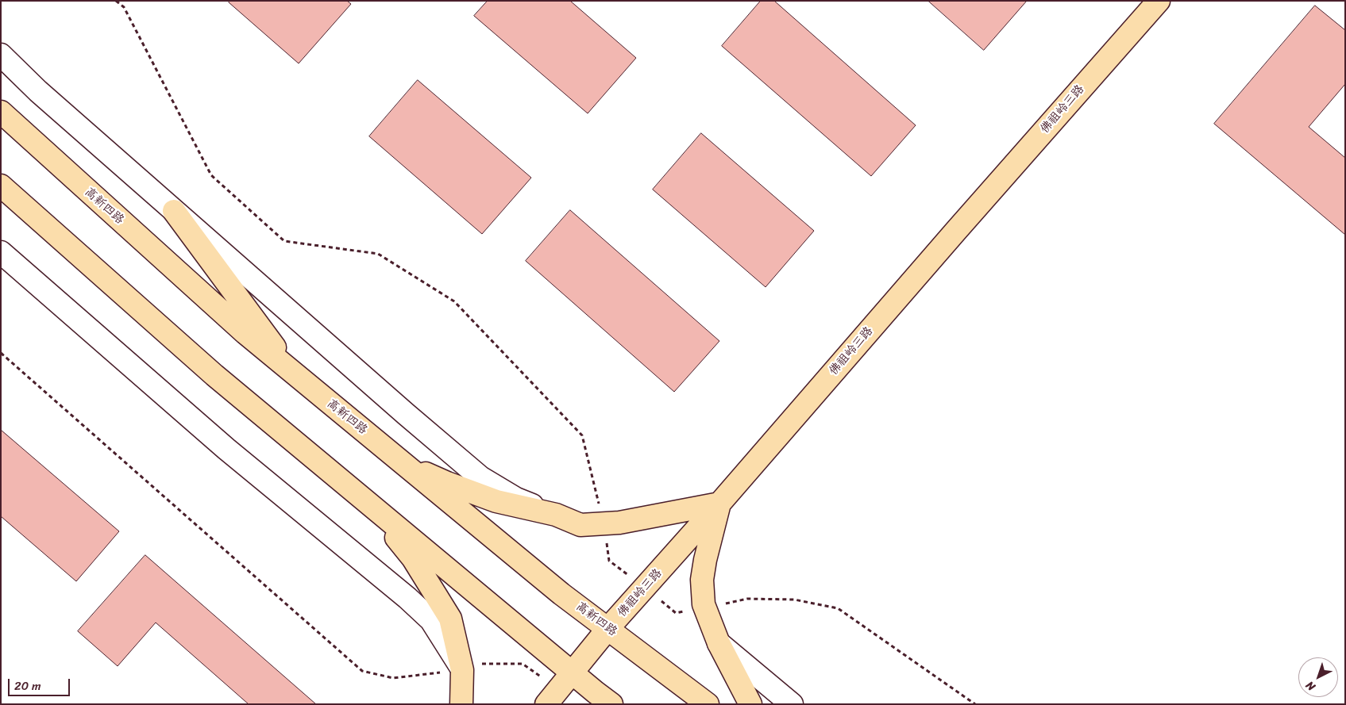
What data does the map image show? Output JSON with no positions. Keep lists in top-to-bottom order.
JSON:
{
  "streets": {
    "main road": ["佛祖岭三路", "高新四路"]
  },
  "crossings": [
    ["佛祖岭三路", "高新四路"]
  ],
  "scale_bar": "20 m",
  "north": "bottom left"
}
